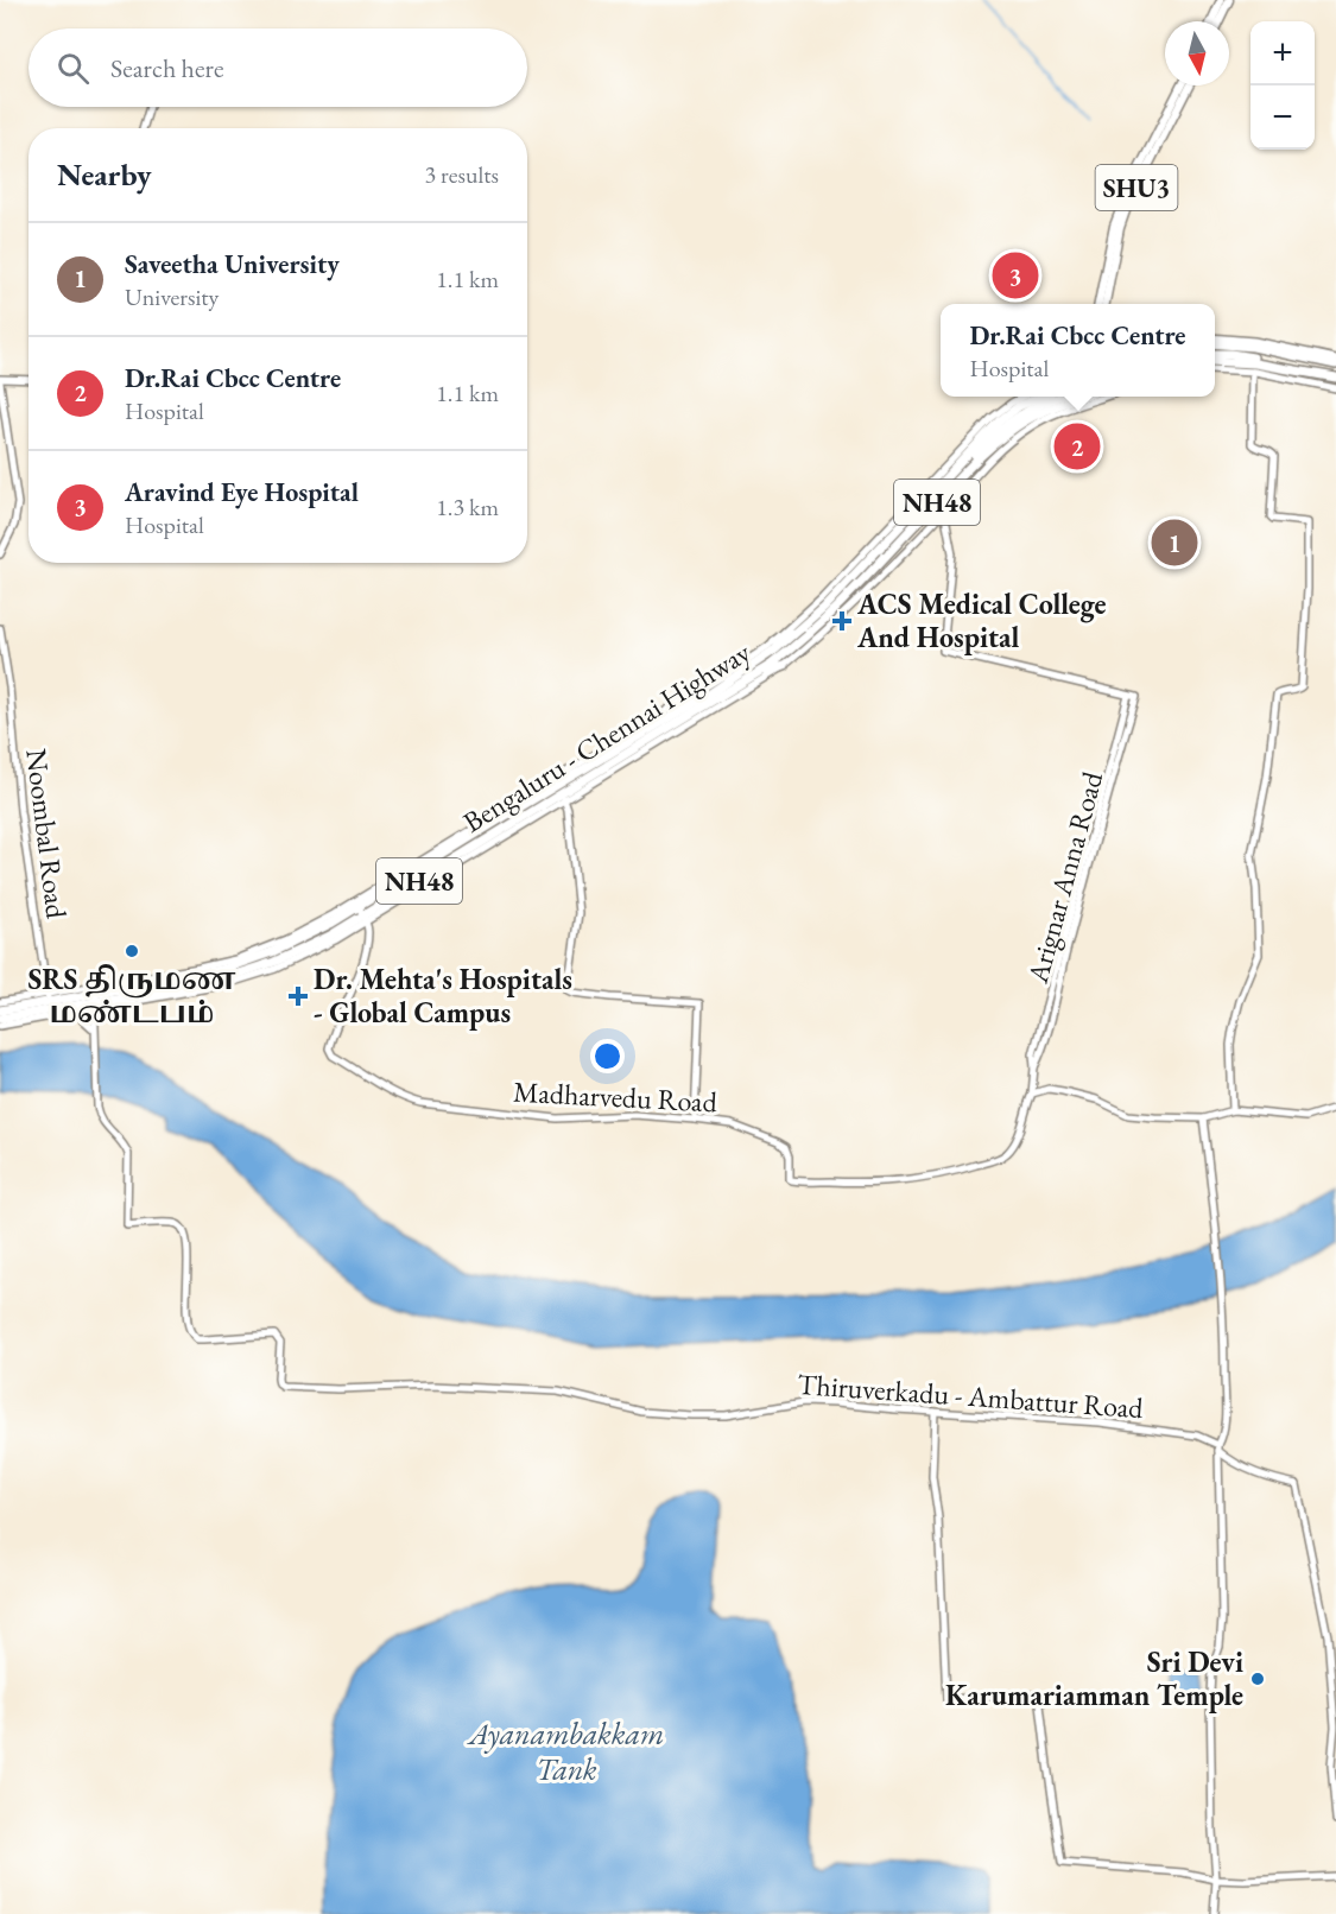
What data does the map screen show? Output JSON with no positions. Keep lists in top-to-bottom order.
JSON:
{
  "streets": {
    "highway": ["NH48", "Bengaluru - Chennai Highway"],
    "main road": ["SHU3"],
    "street": [
      "Noombal Road",
      "Arignar Anna Road",
      "Madharvedu Road",
      "Thiruverkadu - Ambattur Road"
    ]
  },
  "crossings": [
    ["NH48", "Bengaluru - Chennai Highway"],
    ["Bengaluru - Chennai Highway", "Noombal Road"],
    ["Bengaluru - Chennai Highway", "Madharvedu Road"],
    ["Bengaluru - Chennai Highway", "Thiruverkadu - Ambattur Road"],
    ["Arignar Anna Road", "Madharvedu Road"]
  ],
  "water": ["Ayanambakkam Tank"],
  "places": {
    "health": ["ACS Medical College And Hospital", "Dr. Mehta's Hospitals - Global Campus"],
    "other": ["SRS திருமண மண்டபம்", "Sri Devi Karumariamman Temple"]
  },
  "north": "bottom",
  "page": {
    "map_buttons": ["+", "−"],
    "search": "Search here",
    "heading": ["Nearby", "3 results"],
    "list": [
      {
        "mark": "1",
        "name": "Saveetha University",
        "note": "University",
        "value": "1.1 km"
      },
      {
        "mark": "2",
        "name": "Dr.Rai Cbcc Centre",
        "note": "Hospital",
        "value": "1.1 km"
      },
      {
        "mark": "3",
        "name": "Aravind Eye Hospital",
        "note": "Hospital",
        "value": "1.3 km"
      }
    ],
    "pins": ["3", "2", "1"],
    "popup": ["Dr.Rai Cbcc Centre", "Hospital"]
  }
}
